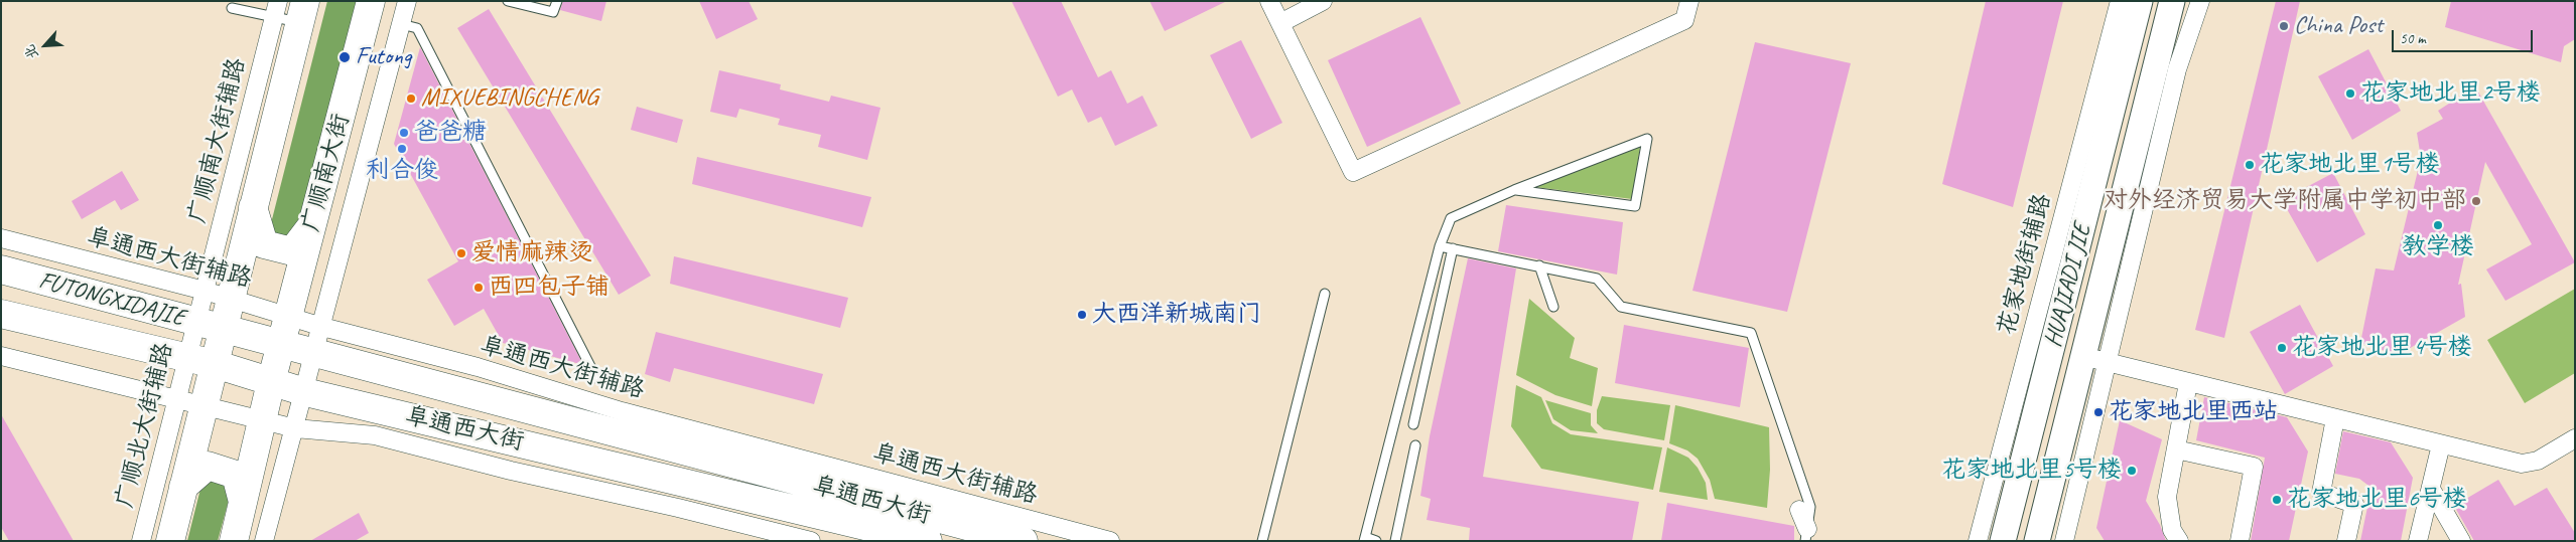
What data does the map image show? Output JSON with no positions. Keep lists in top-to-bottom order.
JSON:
{
  "streets": {
    "main road": [
      "广顺南大街",
      "HUAJIADI JIE",
      "FUTONGXIDAJIE",
      "阜通西大街"
    ],
    "street": [
      "广顺南大街辅路",
      "阜通西大街辅路",
      "花家地街辅路",
      "广顺北大街辅路"
    ]
  },
  "crossings": [
    ["广顺南大街辅路", "阜通西大街辅路"],
    ["广顺南大街辅路", "FUTONGXIDAJIE"],
    ["广顺南大街辅路", "广顺北大街辅路"],
    ["广顺南大街", "阜通西大街辅路"],
    ["广顺南大街", "阜通西大街"],
    ["FUTONGXIDAJIE", "广顺北大街辅路"],
    ["FUTONGXIDAJIE", "阜通西大街"],
    ["广顺北大街辅路", "阜通西大街"]
  ],
  "places": [
    "China Post",
    "Futong",
    "花家地北里2号楼",
    "MIXUEBINGCHENG",
    "爸爸糖",
    "利合俊",
    "花家地北里1号楼",
    "对外经济贸易大学附属中学初中部",
    "教学楼",
    "爱情麻辣烫",
    "西四包子铺",
    "大西洋新城南门",
    "花家地北里4号楼",
    "花家地北里西站",
    "花家地北里5号楼",
    "花家地北里6号楼"
  ],
  "scale_bar": "50 m",
  "north": "bottom left"
}
